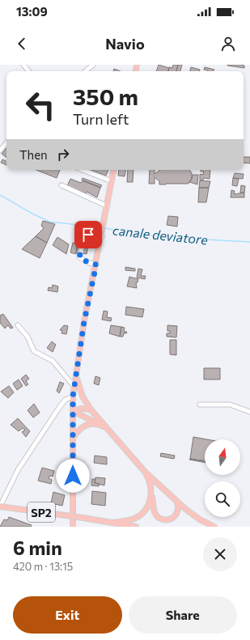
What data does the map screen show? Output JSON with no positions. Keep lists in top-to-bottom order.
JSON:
{
  "streets": {
    "main road": ["SP2"]
  },
  "water": ["canale deviatore"],
  "north": "top",
  "page": {
    "status": "13:09",
    "header": "Navio",
    "turn": ["350 m", "Turn left"],
    "then": "Then",
    "heading": ["6 min", "420 m · 13:15"],
    "buttons": ["Exit", "Share"]
  }
}
